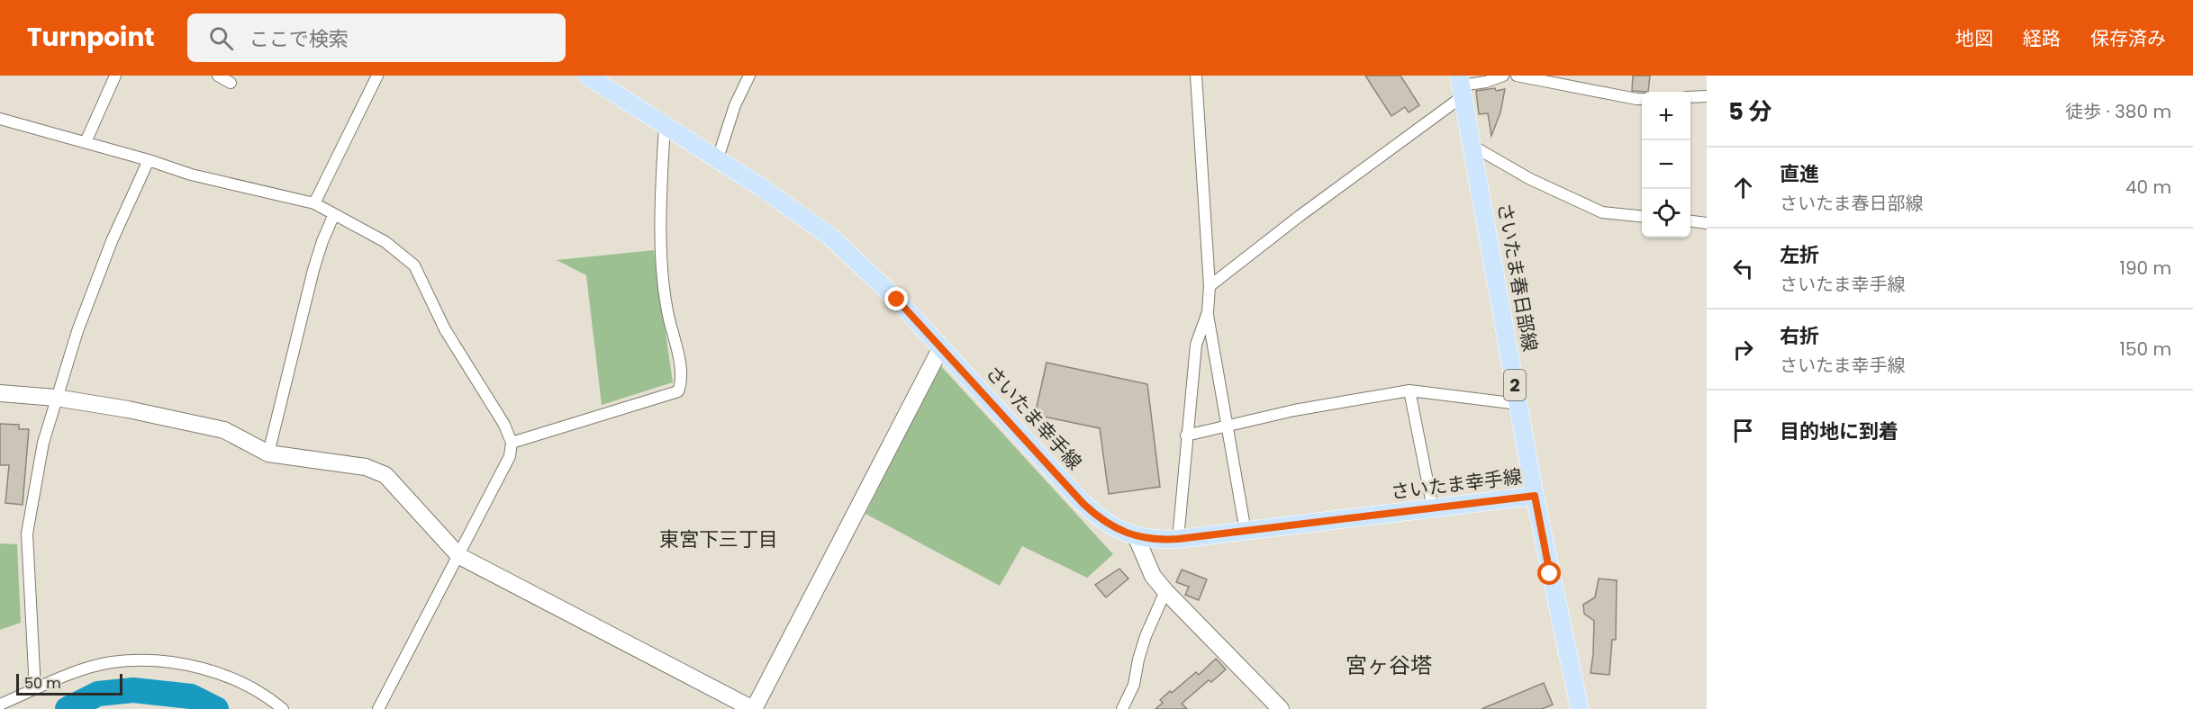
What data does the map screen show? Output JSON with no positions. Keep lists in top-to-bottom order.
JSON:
{
  "streets": {
    "main road": ["さいたま春日部線", "2", "さいたま幸手線"]
  },
  "crossings": [
    ["さいたま春日部線", "さいたま幸手線"]
  ],
  "districts": ["東宮下三丁目", "宮ヶ谷塔"],
  "scale_bar": "50 m",
  "page": {
    "header": "Turnpoint",
    "search": "ここで検索",
    "nav": ["地図", "経路", "保存済み"],
    "heading": ["5 分", "徒歩 · 380 m"],
    "map_buttons": ["+", "−"],
    "list": [
      ["直進", "さいたま春日部線", "40 m"],
      ["左折", "さいたま幸手線", "190 m"],
      ["右折", "さいたま幸手線", "150 m"],
      "目的地に到着"
    ],
    "scale": "50 m"
  }
}
